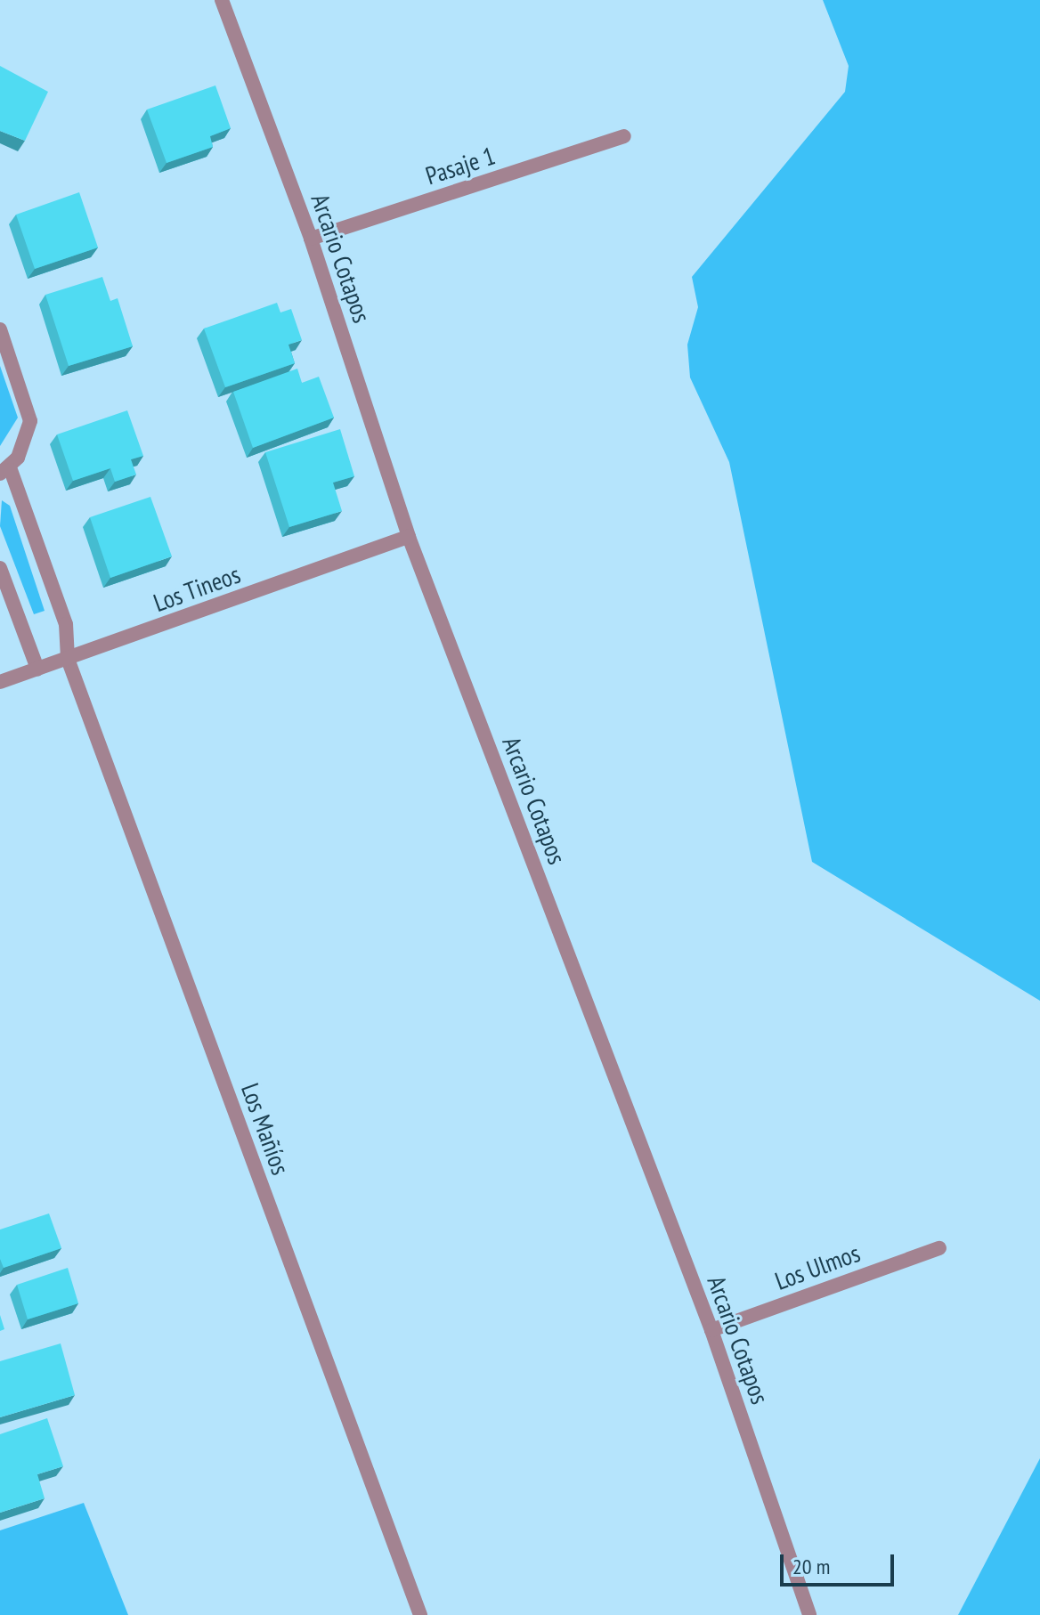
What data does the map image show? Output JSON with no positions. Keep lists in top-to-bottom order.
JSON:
{
  "streets": {
    "street": [
      "Pasaje 1",
      "Arcario Cotapos",
      "Los Tineos",
      "Los Mañíos",
      "Los Ulmos"
    ]
  },
  "crossings": [
    ["Pasaje 1", "Arcario Cotapos"],
    ["Arcario Cotapos", "Los Tineos"],
    ["Arcario Cotapos", "Los Ulmos"],
    ["Los Tineos", "Los Mañíos"]
  ],
  "scale_bar": "20 m"
}
